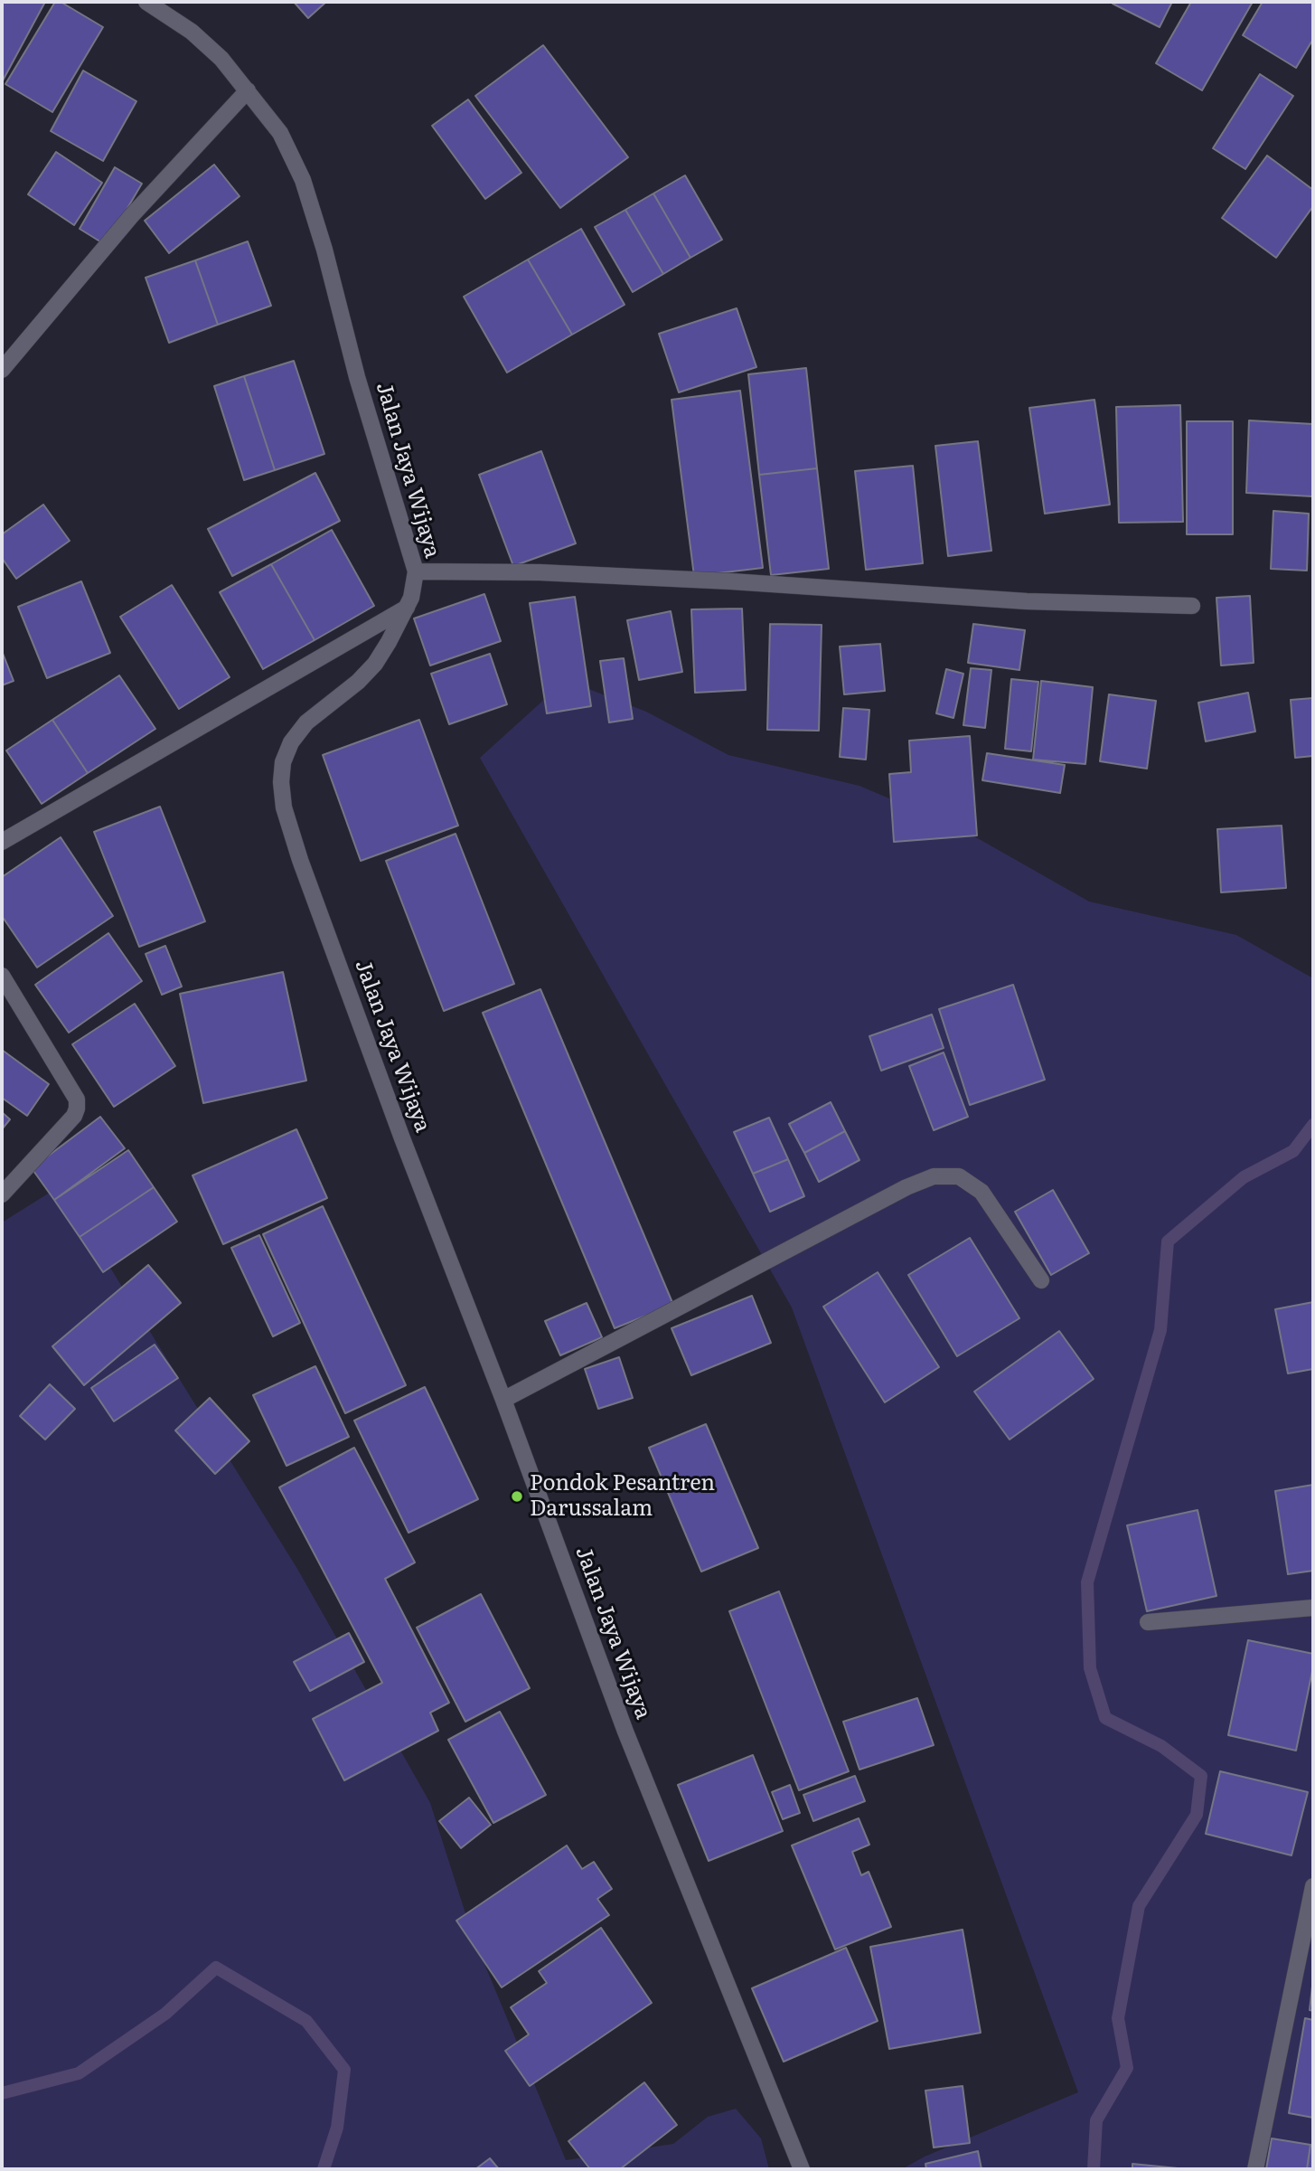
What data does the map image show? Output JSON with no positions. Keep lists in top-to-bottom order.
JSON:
{
  "streets": {
    "street": ["Jalan Jaya Wijaya"]
  },
  "places": ["Pondok Pesantren Darussalam"]
}
